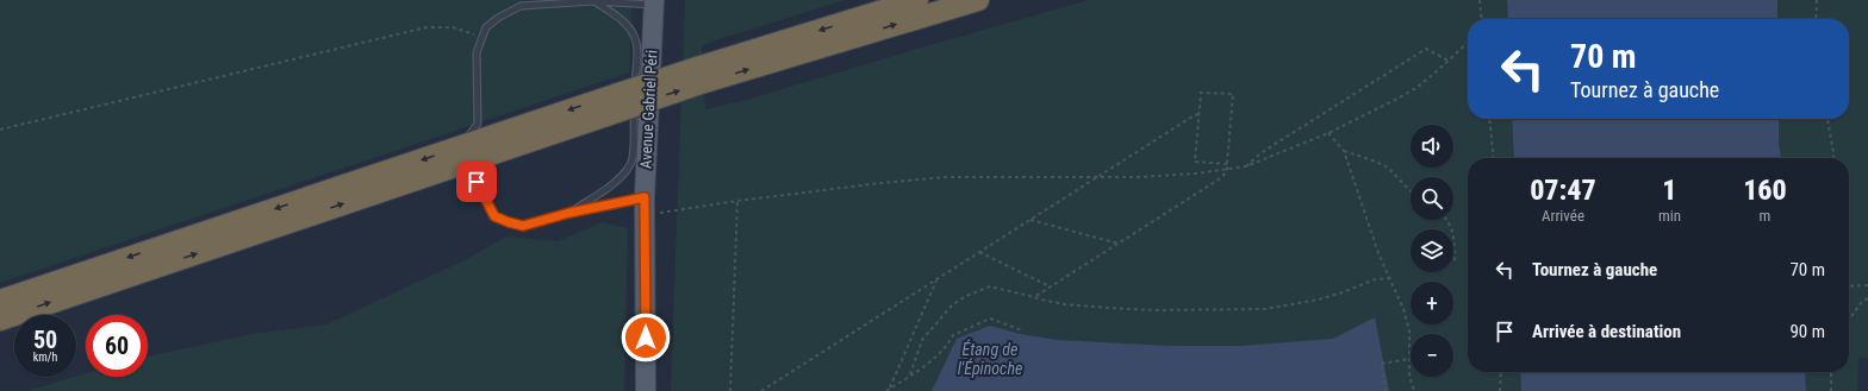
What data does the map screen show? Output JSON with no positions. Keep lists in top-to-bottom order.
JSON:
{
  "streets": {
    "main road": ["Avenue Gabriel Péri"]
  },
  "water": ["Étang de l'Épinoche"],
  "page": {
    "turn": ["70 m", "Tournez à gauche"],
    "map_buttons": ["+", "−"],
    "eta": [
      "07:47",
      "Arrivée",
      "1",
      "min",
      "160",
      "m"
    ],
    "list": [
      {
        "name": "Tournez à gauche",
        "value": "70 m"
      },
      {
        "name": "Arrivée à destination",
        "value": "90 m"
      }
    ],
    "speed": "50 km/h",
    "limit": "60"
  }
}
